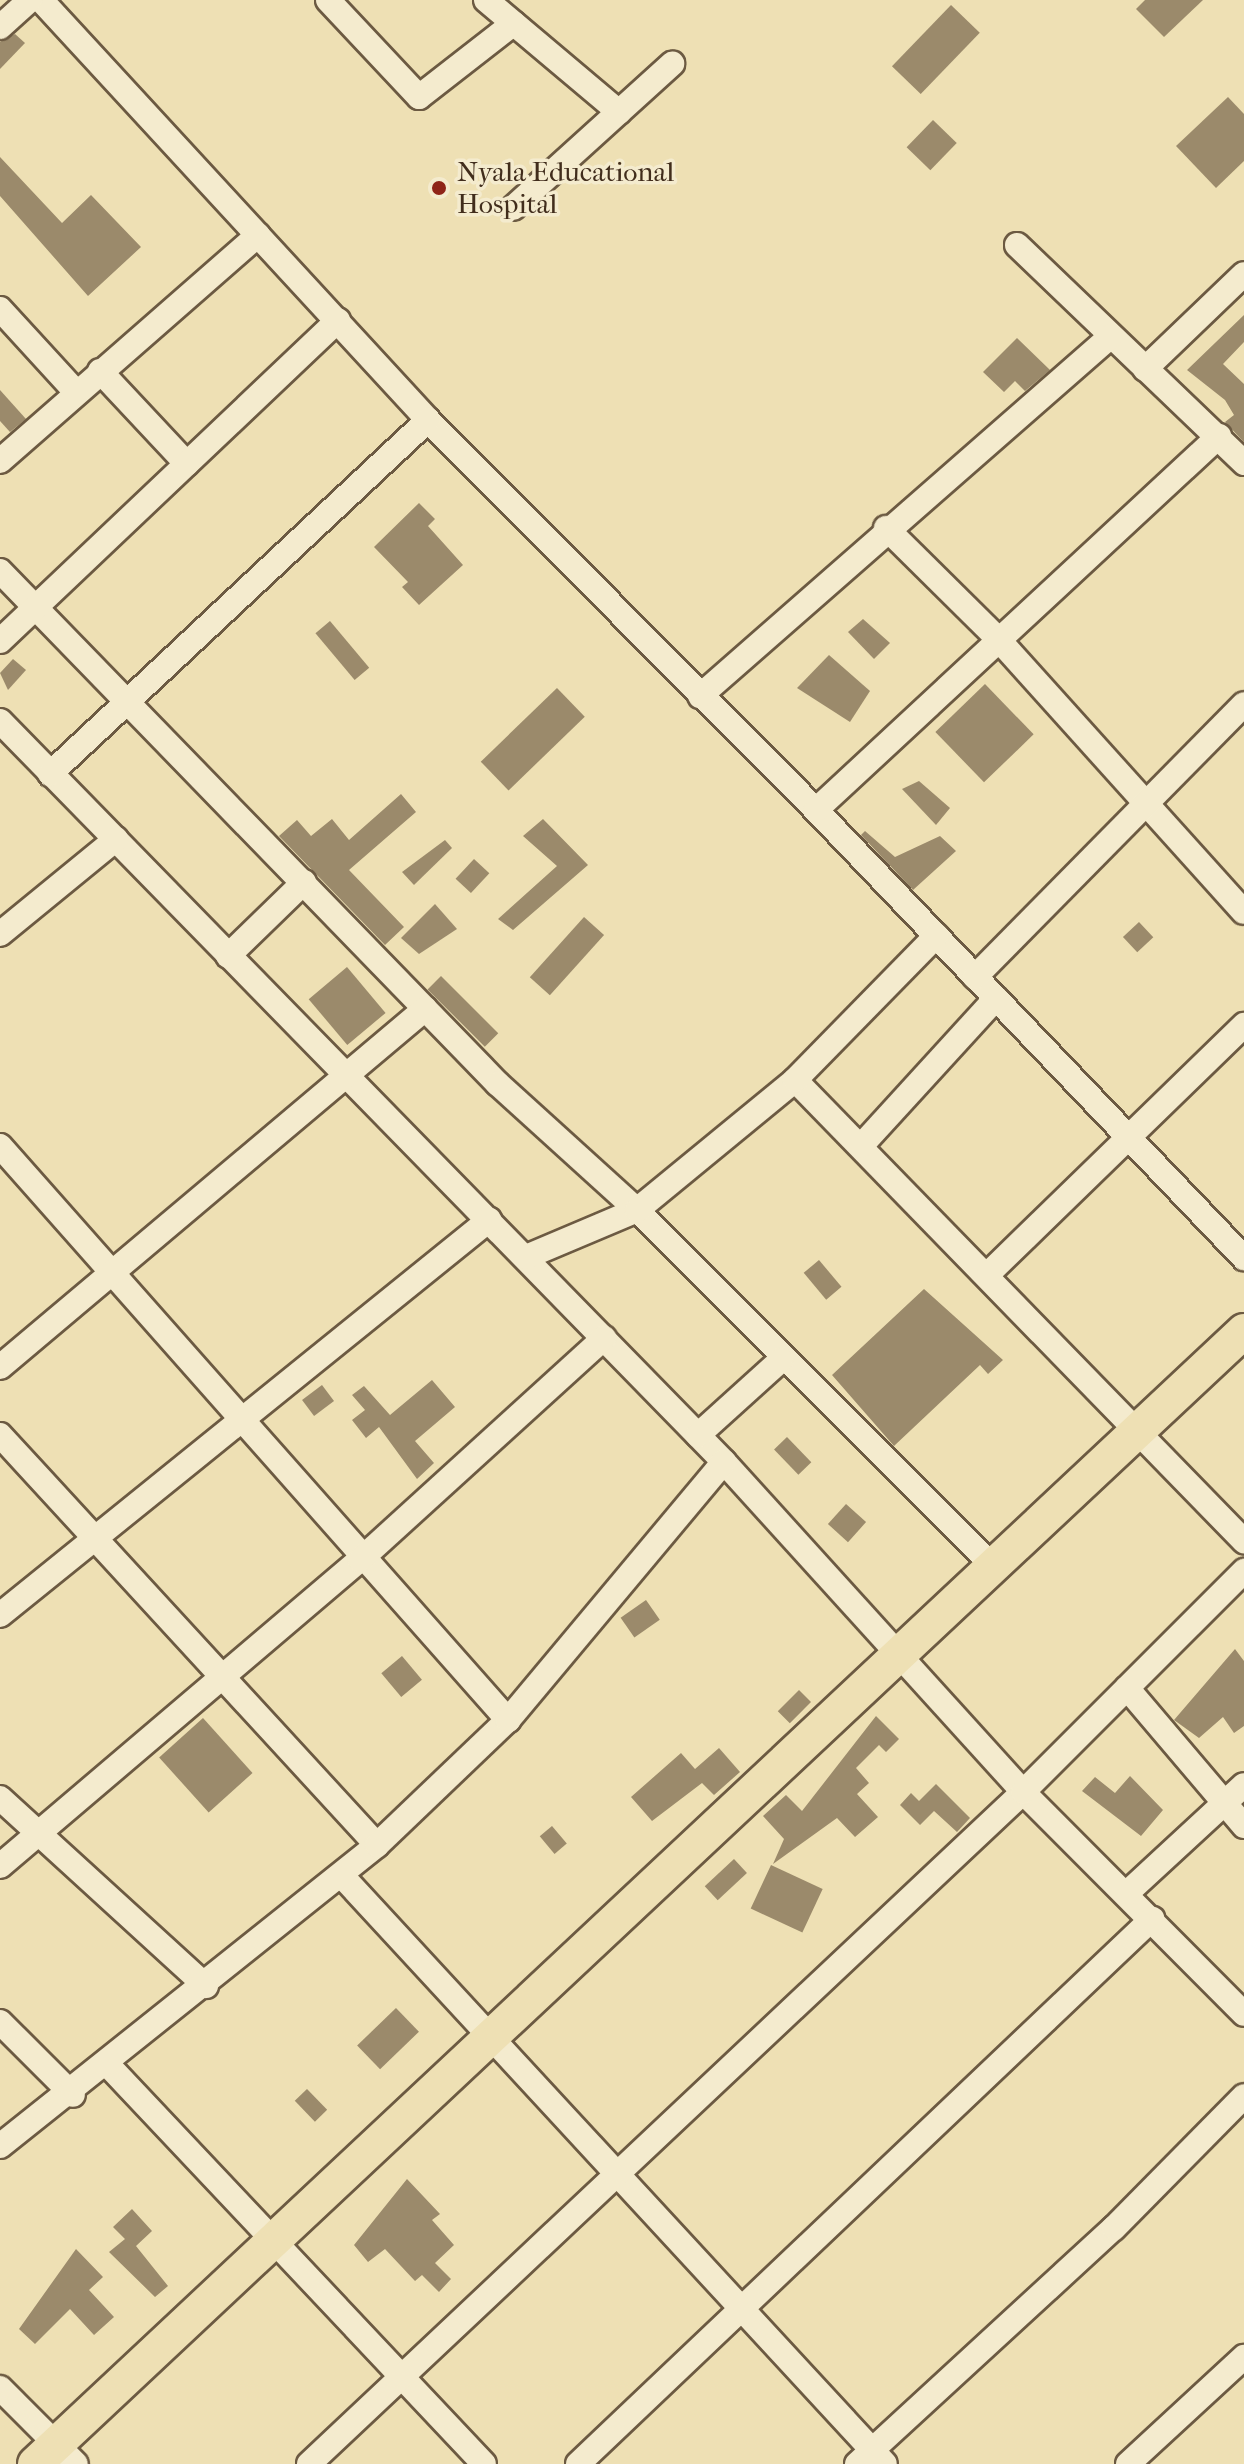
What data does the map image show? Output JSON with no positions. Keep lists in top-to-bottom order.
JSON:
{
  "places": ["Nyala Educational Hospital"]
}
